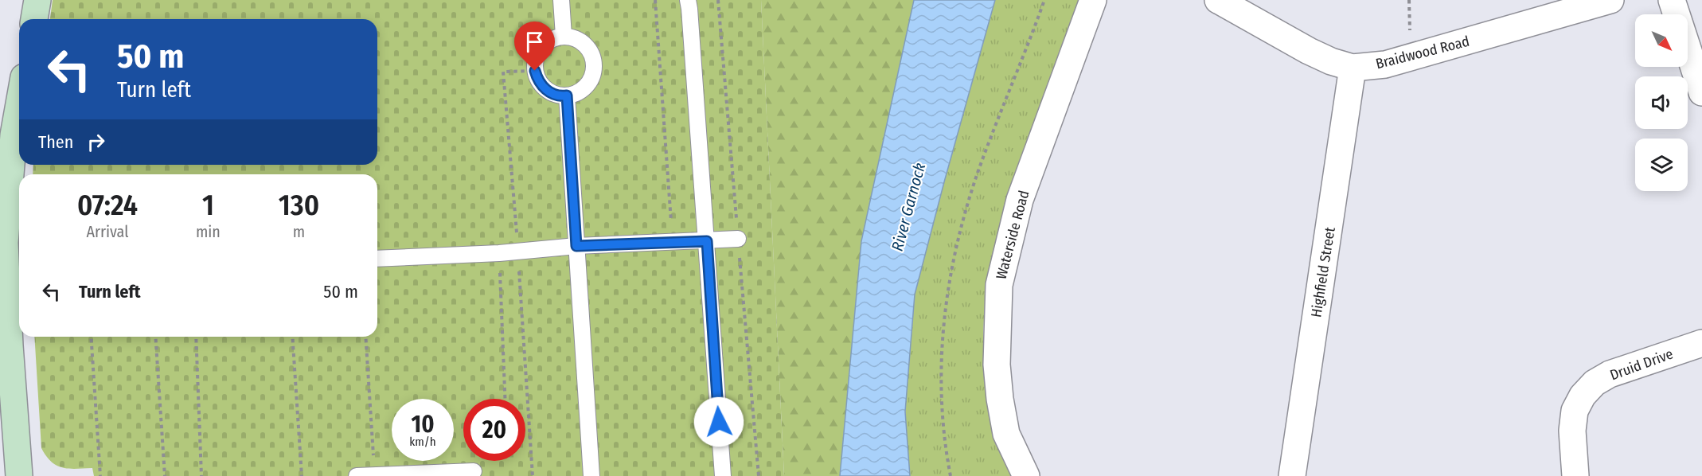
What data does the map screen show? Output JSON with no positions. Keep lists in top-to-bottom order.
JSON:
{
  "streets": {
    "street": [
      "Braidwood Road",
      "Waterside Road",
      "Highfield Street",
      "Druid Drive"
    ]
  },
  "crossings": [
    ["Braidwood Road", "Highfield Street"]
  ],
  "water": ["River Garnock"],
  "north": "bottom right",
  "page": {
    "turn": ["50 m", "Turn left"],
    "then": "Then",
    "eta": [
      "07:24",
      "Arrival",
      "1",
      "min",
      "130",
      "m"
    ],
    "list": [
      {
        "name": "Turn left",
        "value": "50 m"
      }
    ],
    "speed": "10 km/h",
    "limit": "20"
  }
}
